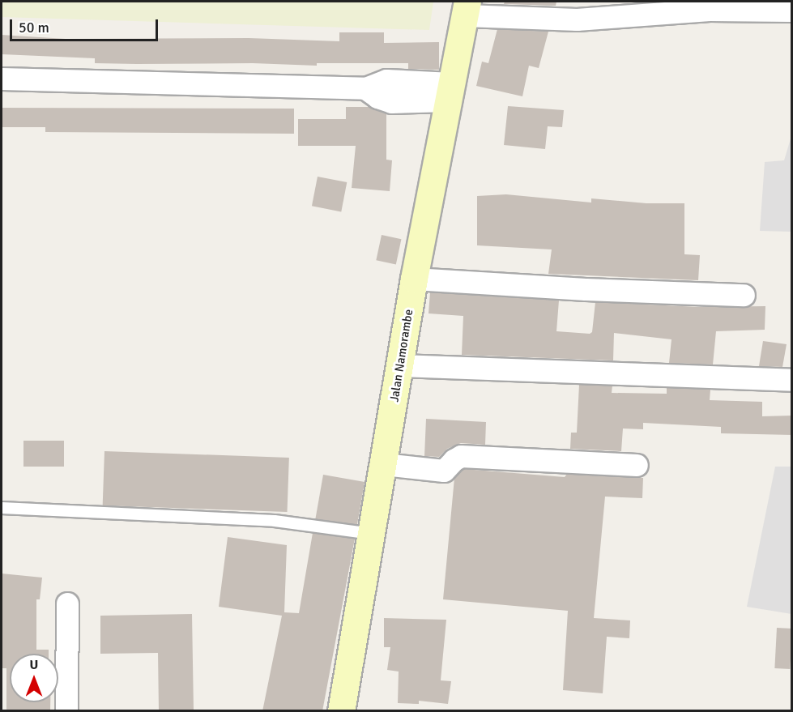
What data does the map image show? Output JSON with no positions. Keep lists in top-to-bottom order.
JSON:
{
  "streets": {
    "main road": ["Jalan Namorambe"]
  },
  "scale_bar": "50 m",
  "north": "top"
}
